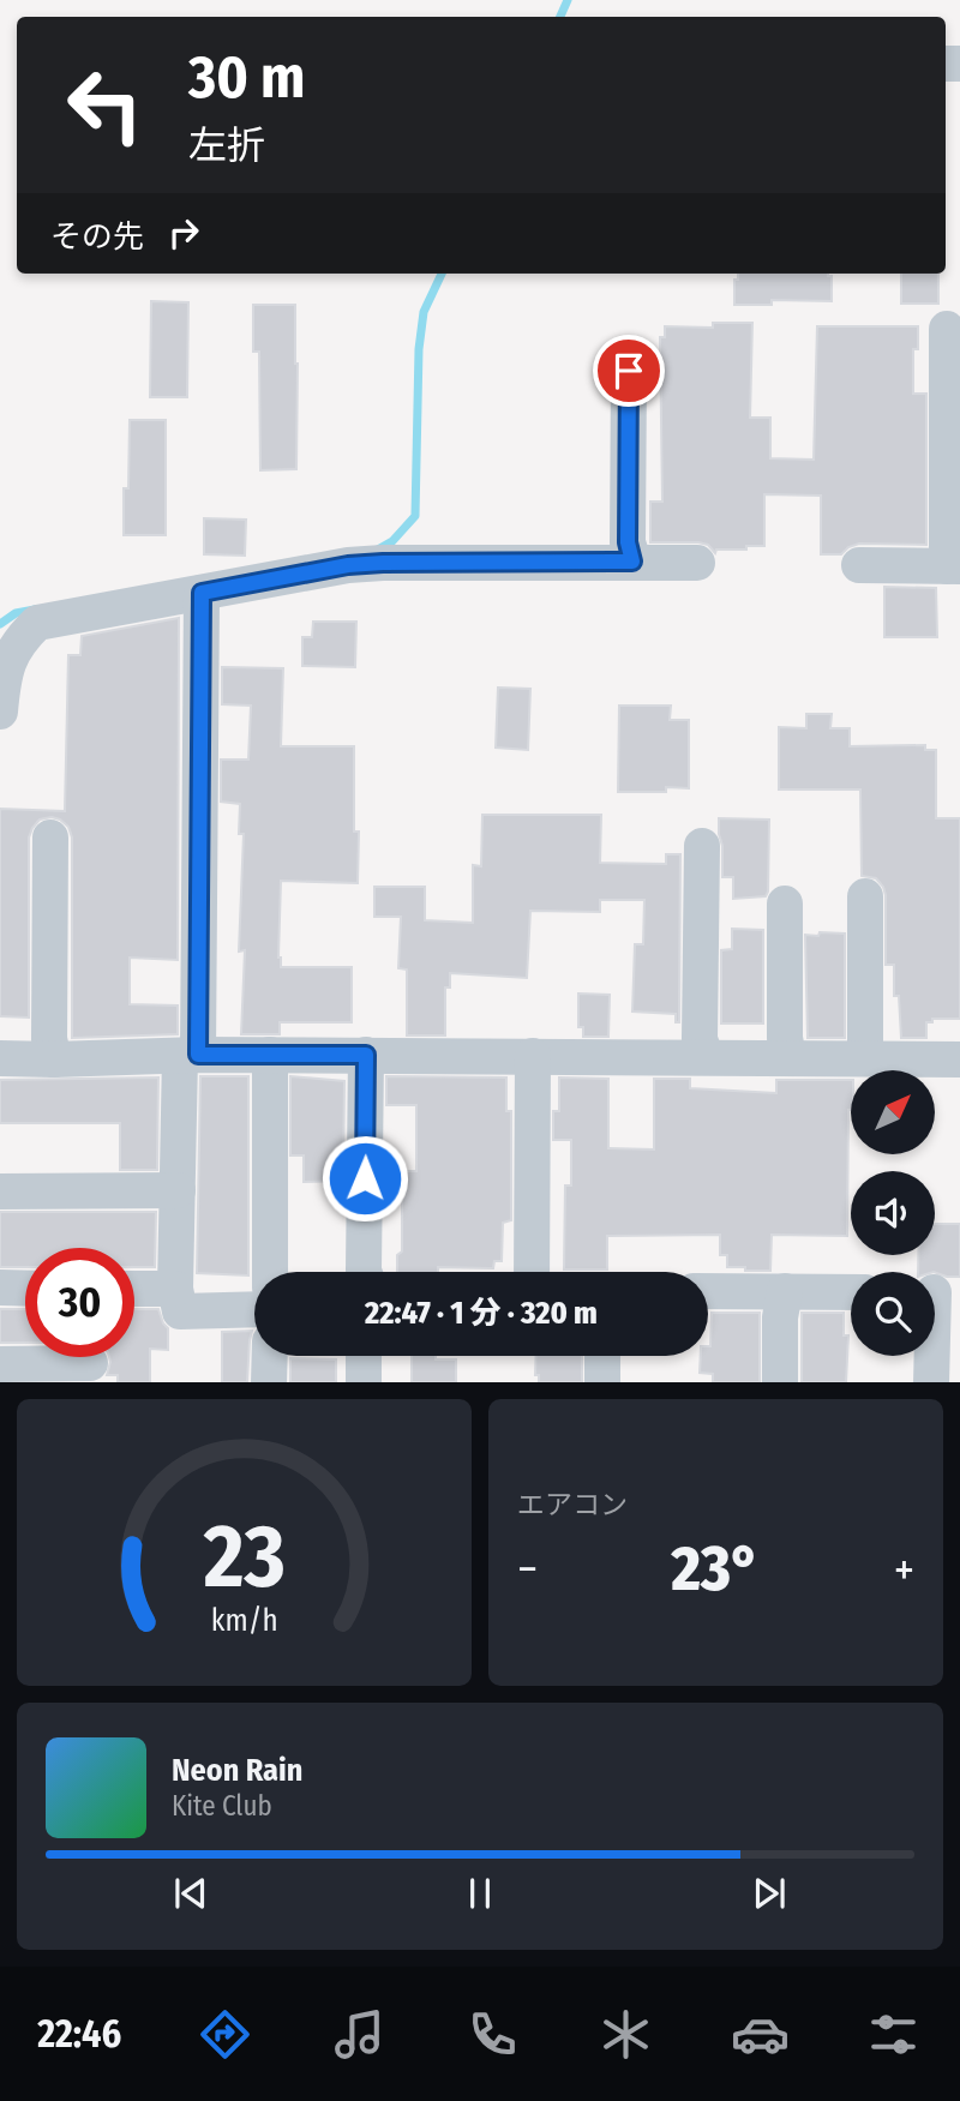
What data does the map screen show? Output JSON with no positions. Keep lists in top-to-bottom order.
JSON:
{
  "north": "top right",
  "page": {
    "turn": ["30 m", "左折"],
    "then": "その先",
    "limit": "30",
    "trip": "22:47 · 1 分 · 320 m",
    "tile": "エアコン",
    "heat": ["−", "23°", "+"],
    "song": ["Neon Rain", "Kite Club"],
    "tabs": "22:46",
    "gauge": ["23", "km/h"]
  }
}
